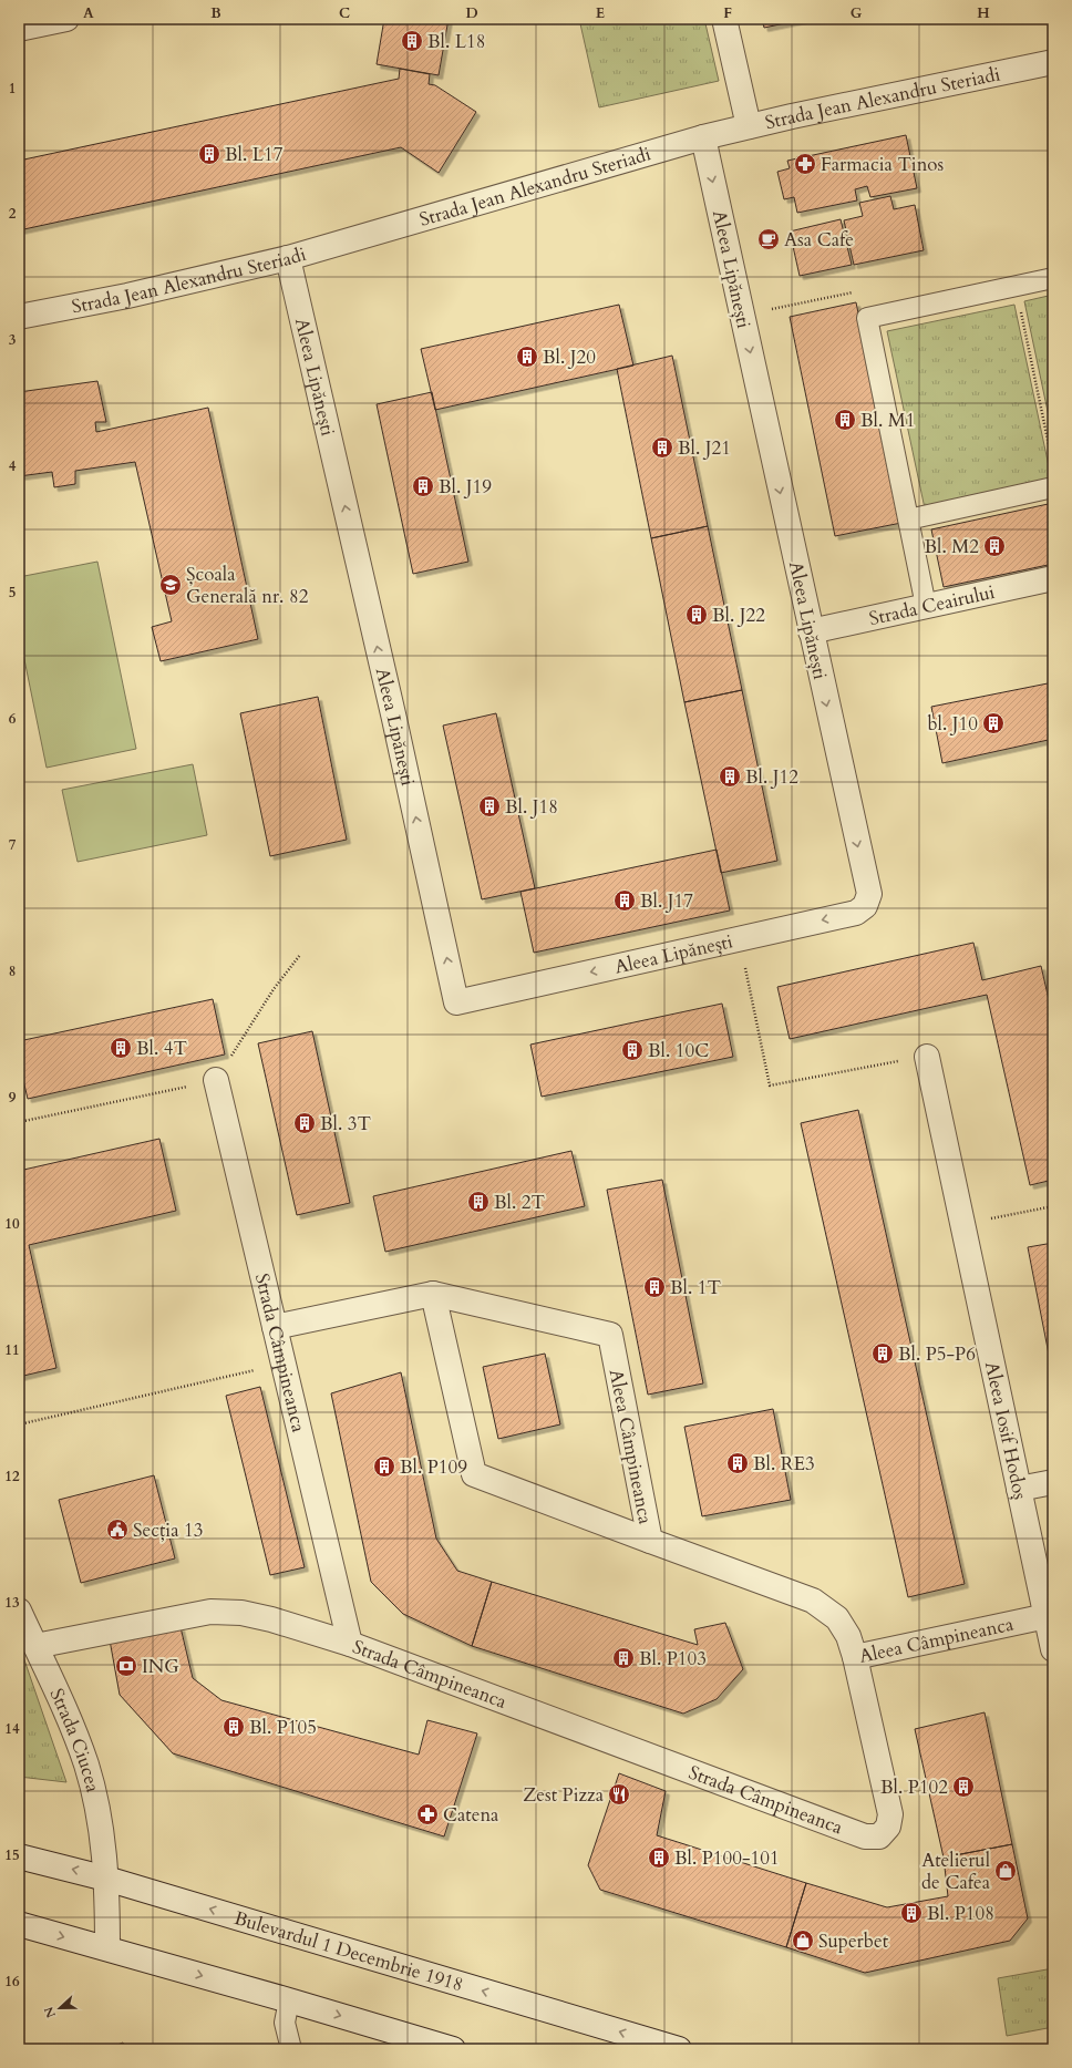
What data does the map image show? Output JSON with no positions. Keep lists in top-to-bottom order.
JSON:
{
  "streets": {
    "street": [
      "Strada Jean Alexandru Steriadi",
      "Aleea Lipănești",
      "Strada Ceairului",
      "Strada Câmpineanca",
      "Aleea Iosif Hodoș",
      "Aleea Câmpineanca",
      "Strada Ciucea",
      "Bulevardul 1 Decembrie 1918"
    ]
  },
  "crossings": [
    ["Strada Jean Alexandru Steriadi", "Aleea Lipănești"],
    ["Aleea Lipănești", "Strada Ceairului"],
    ["Strada Câmpineanca", "Aleea Câmpineanca"],
    ["Aleea Iosif Hodoș", "Aleea Câmpineanca"],
    ["Strada Ciucea", "Bulevardul 1 Decembrie 1918"]
  ],
  "places": {
    "building": [
      "Bl. L18",
      "Bl. L17",
      "Bl. J20",
      "Bl. M1",
      "Bl. J21",
      "Bl. J19",
      "Bl. M2",
      "Bl. J22",
      "bl. J10",
      "Bl. J12",
      "Bl. J18",
      "Bl. J17",
      "Bl. 4T",
      "Bl. 10C",
      "Bl. 3T",
      "Bl. 2T",
      "Bl. 1T",
      "Bl. P5-P6",
      "Bl. RE3",
      "Bl. P109",
      "Bl. P103",
      "Bl. P105",
      "Bl. P102",
      "Bl. P100-101",
      "Bl. P108"
    ],
    "pharmacy": ["Farmacia Tinos", "Catena"],
    "cafe": ["Asa Cafe"],
    "school or university": ["Școala Generală nr. 82"],
    "public building": ["Secția 13"],
    "bank": ["ING"],
    "restaurant": ["Zest Pizza"],
    "shop": ["Atelierul de Cafea", "Superbet"]
  },
  "north": "left",
  "grid": {
    "columns": [
      "A",
      "B",
      "C",
      "D",
      "E",
      "F",
      "G",
      "H"
    ],
    "rows": [
      "1",
      "2",
      "3",
      "4",
      "5",
      "6",
      "7",
      "8",
      "9",
      "10",
      "11",
      "12",
      "13",
      "14",
      "15",
      "16"
    ]
  }
}
